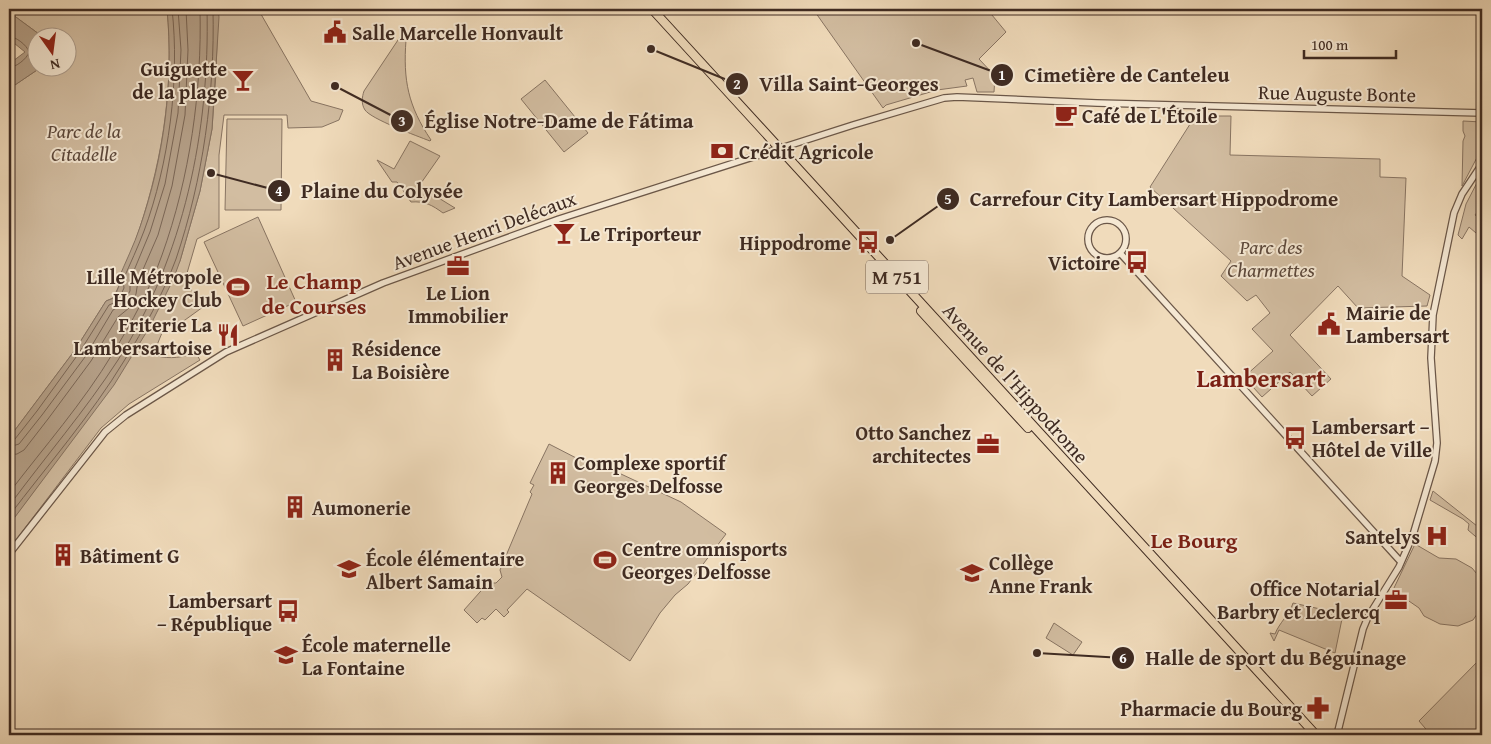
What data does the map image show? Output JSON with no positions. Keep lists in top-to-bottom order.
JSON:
{
  "streets": {
    "main road": ["M 751", "Avenue de l'Hippodrome"],
    "street": ["Rue Auguste Bonte", "Avenue Henri Delécaux"]
  },
  "crossings": [
    ["Rue Auguste Bonte", "Avenue Henri Delécaux"],
    ["Rue Auguste Bonte", "Avenue de l'Hippodrome"],
    ["Avenue Henri Delécaux", "Avenue de l'Hippodrome"]
  ],
  "districts": ["Le Champ de Courses", "Lambersart", "Le Bourg"],
  "parks": ["Parc de la Citadelle", "Parc des Charmettes"],
  "places": {
    "public building": ["Salle Marcelle Honvault", "Mairie de Lambersart"],
    "other": [
      "Cimetière de Canteleu",
      "Villa Saint-Georges",
      "Église Notre-Dame de Fátima",
      "Plaine du Colysée",
      "Carrefour City Lambersart Hippodrome",
      "Halle de sport du Béguinage"
    ],
    "bar": ["Guiguette de la plage", "Le Triporteur"],
    "cafe": ["Café de L'Étoile"],
    "bank": ["Crédit Agricole"],
    "bus stop": [
      "Hippodrome",
      "Victoire",
      "Lambersart – Hôtel de Ville",
      "Lambersart – République"
    ],
    "office": ["Le Lion Immobilier", "Otto Sanchez architectes", "Office Notarial Barbry et Leclercq"],
    "sports": ["Lille Métropole Hockey Club", "Centre omnisports Georges Delfosse"],
    "restaurant": ["Friterie La Lambersartoise"],
    "building": [
      "Résidence La Boisière",
      "Complexe sportif Georges Delfosse",
      "Aumonerie",
      "Bâtiment G"
    ],
    "hospital": ["Santelys"],
    "school or university": ["École élémentaire Albert Samain", "Collège Anne Frank", "École maternelle La Fontaine"],
    "pharmacy": ["Pharmacie du Bourg"]
  },
  "scale_bar": "100 m",
  "north": "bottom"
}
